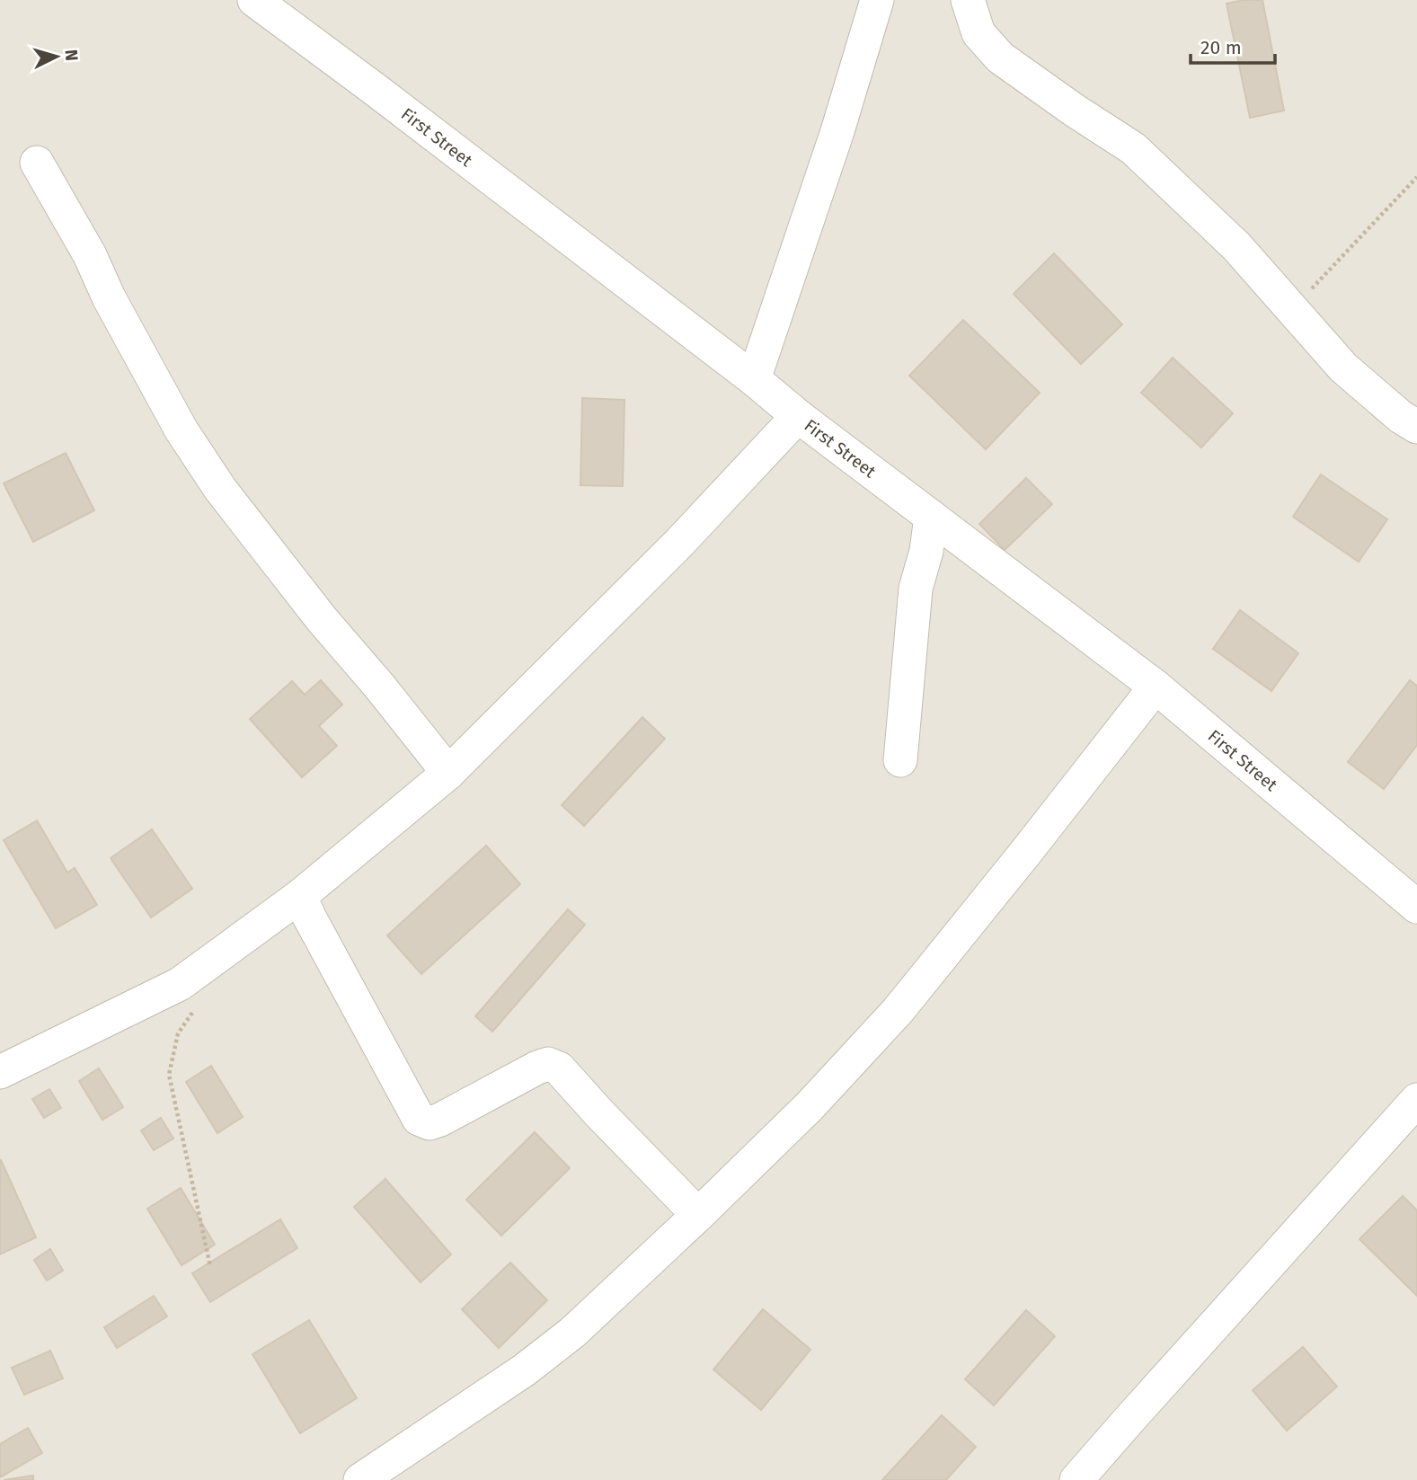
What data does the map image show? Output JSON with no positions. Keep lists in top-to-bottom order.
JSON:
{
  "streets": {
    "street": ["First Street"]
  },
  "scale_bar": "20 m",
  "north": "right"
}
